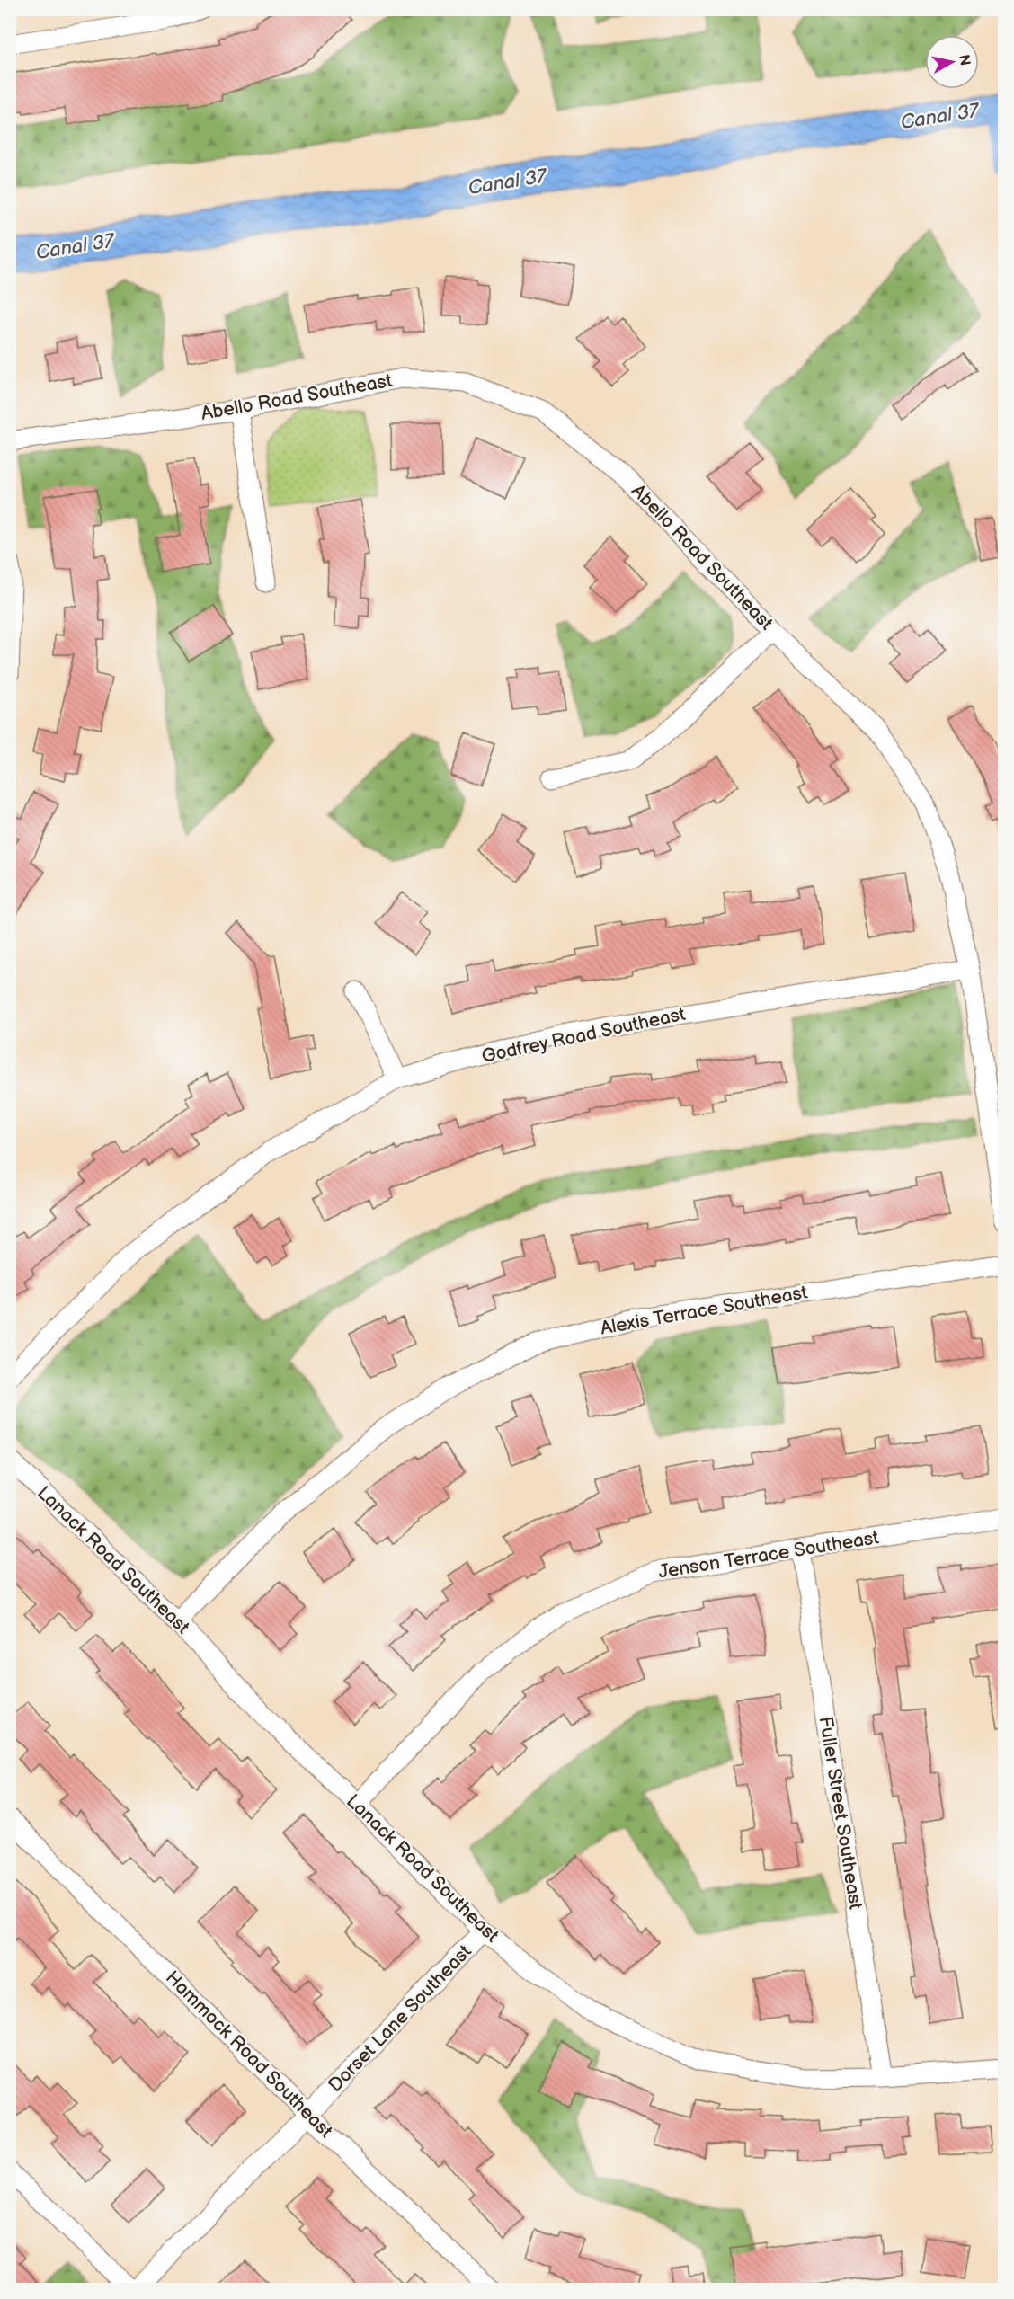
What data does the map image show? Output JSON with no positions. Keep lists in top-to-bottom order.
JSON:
{
  "streets": {
    "street": [
      "Abello Road Southeast",
      "Godfrey Road Southeast",
      "Alexis Terrace Southeast",
      "Jenson Terrace Southeast",
      "Lanack Road Southeast",
      "Fuller Street Southeast",
      "Dorset Lane Southeast",
      "Hammock Road Southeast"
    ]
  },
  "crossings": [
    ["Abello Road Southeast", "Godfrey Road Southeast"],
    ["Alexis Terrace Southeast", "Lanack Road Southeast"],
    ["Jenson Terrace Southeast", "Lanack Road Southeast"],
    ["Jenson Terrace Southeast", "Fuller Street Southeast"],
    ["Lanack Road Southeast", "Fuller Street Southeast"],
    ["Lanack Road Southeast", "Dorset Lane Southeast"],
    ["Dorset Lane Southeast", "Hammock Road Southeast"]
  ],
  "water": ["Canal 37"],
  "north": "right"
}
